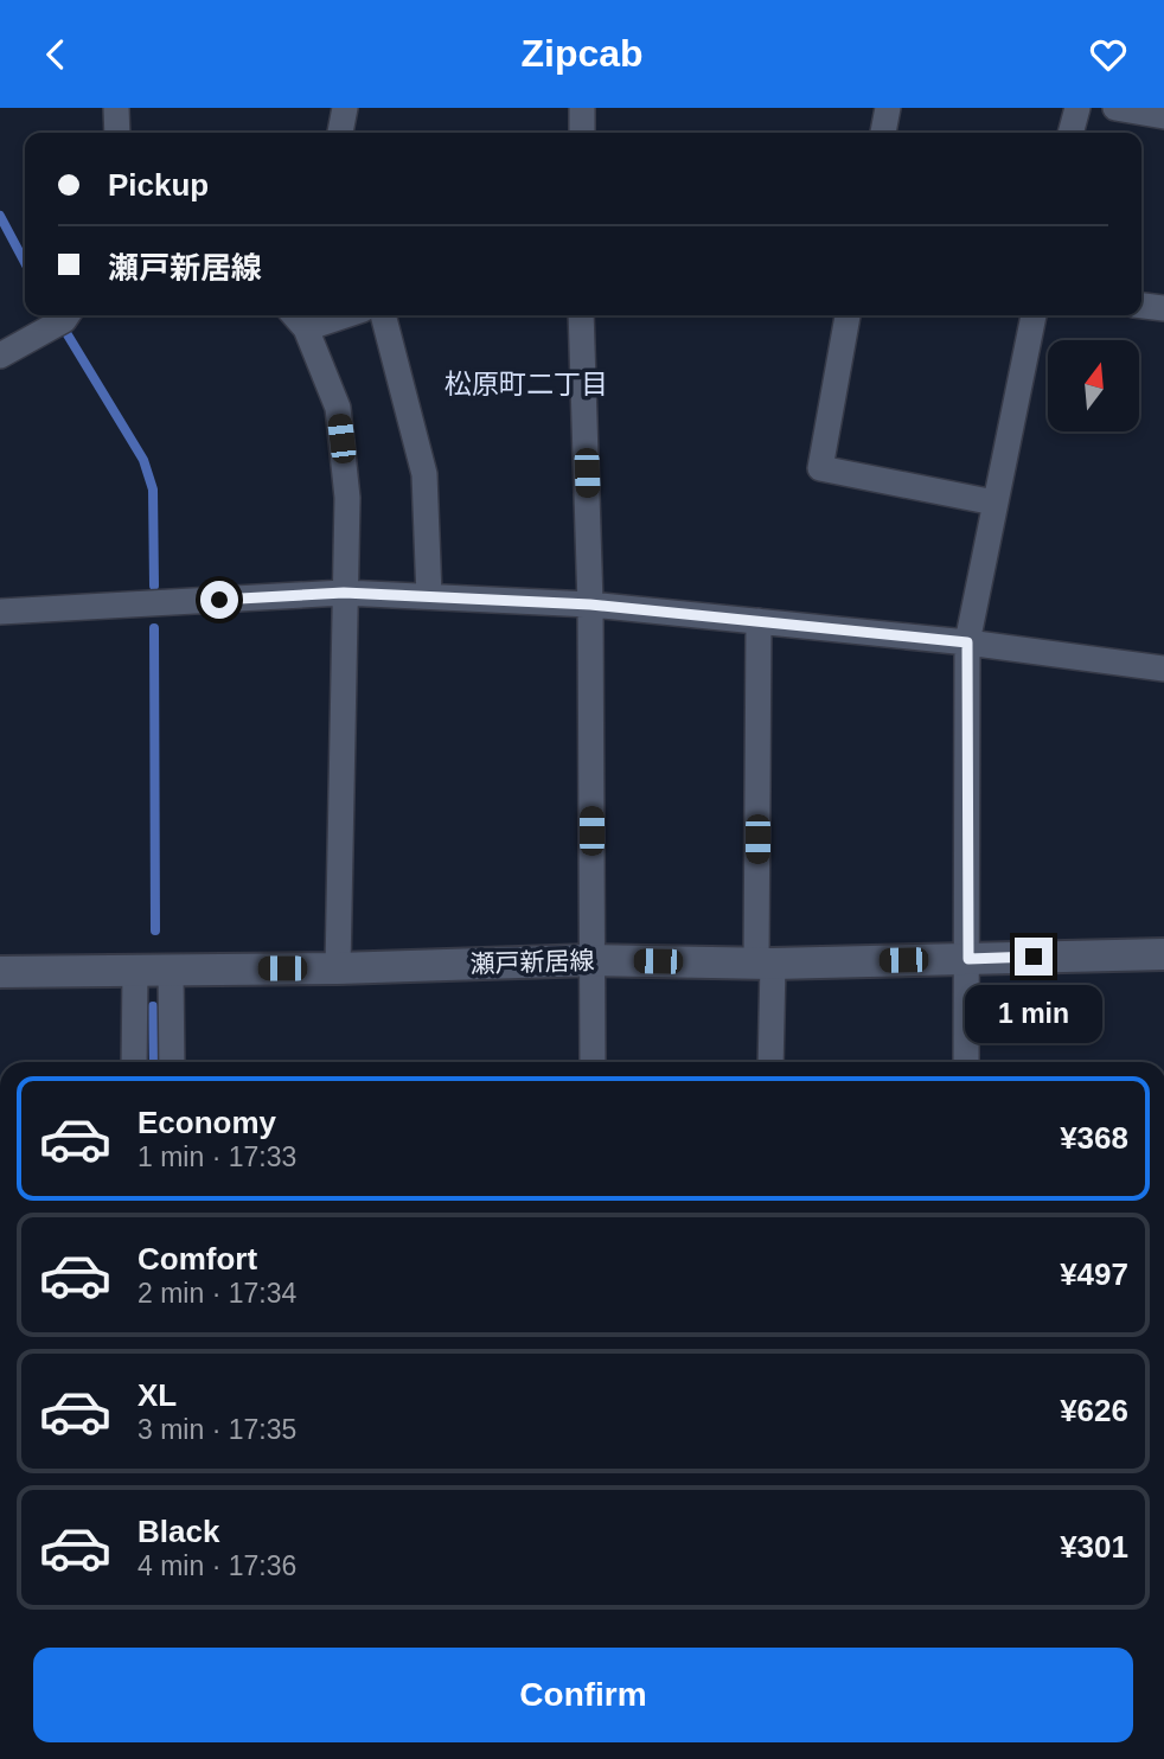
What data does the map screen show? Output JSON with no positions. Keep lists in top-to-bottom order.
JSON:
{
  "streets": {
    "street": ["瀬戸新居線"]
  },
  "districts": ["松原町二丁目"],
  "north": "top",
  "page": {
    "header": "Zipcab",
    "banner": ["Pickup", "瀬戸新居線"],
    "bubble": "1 min",
    "list": [
      {
        "name": "Economy",
        "note": "1 min · 17:33",
        "value": "¥368"
      },
      {
        "name": "Comfort",
        "note": "2 min · 17:34",
        "value": "¥497"
      },
      {
        "name": "XL",
        "note": "3 min · 17:35",
        "value": "¥626"
      },
      {
        "name": "Black",
        "note": "4 min · 17:36",
        "value": "¥301"
      }
    ],
    "buttons": "Confirm"
  }
}
